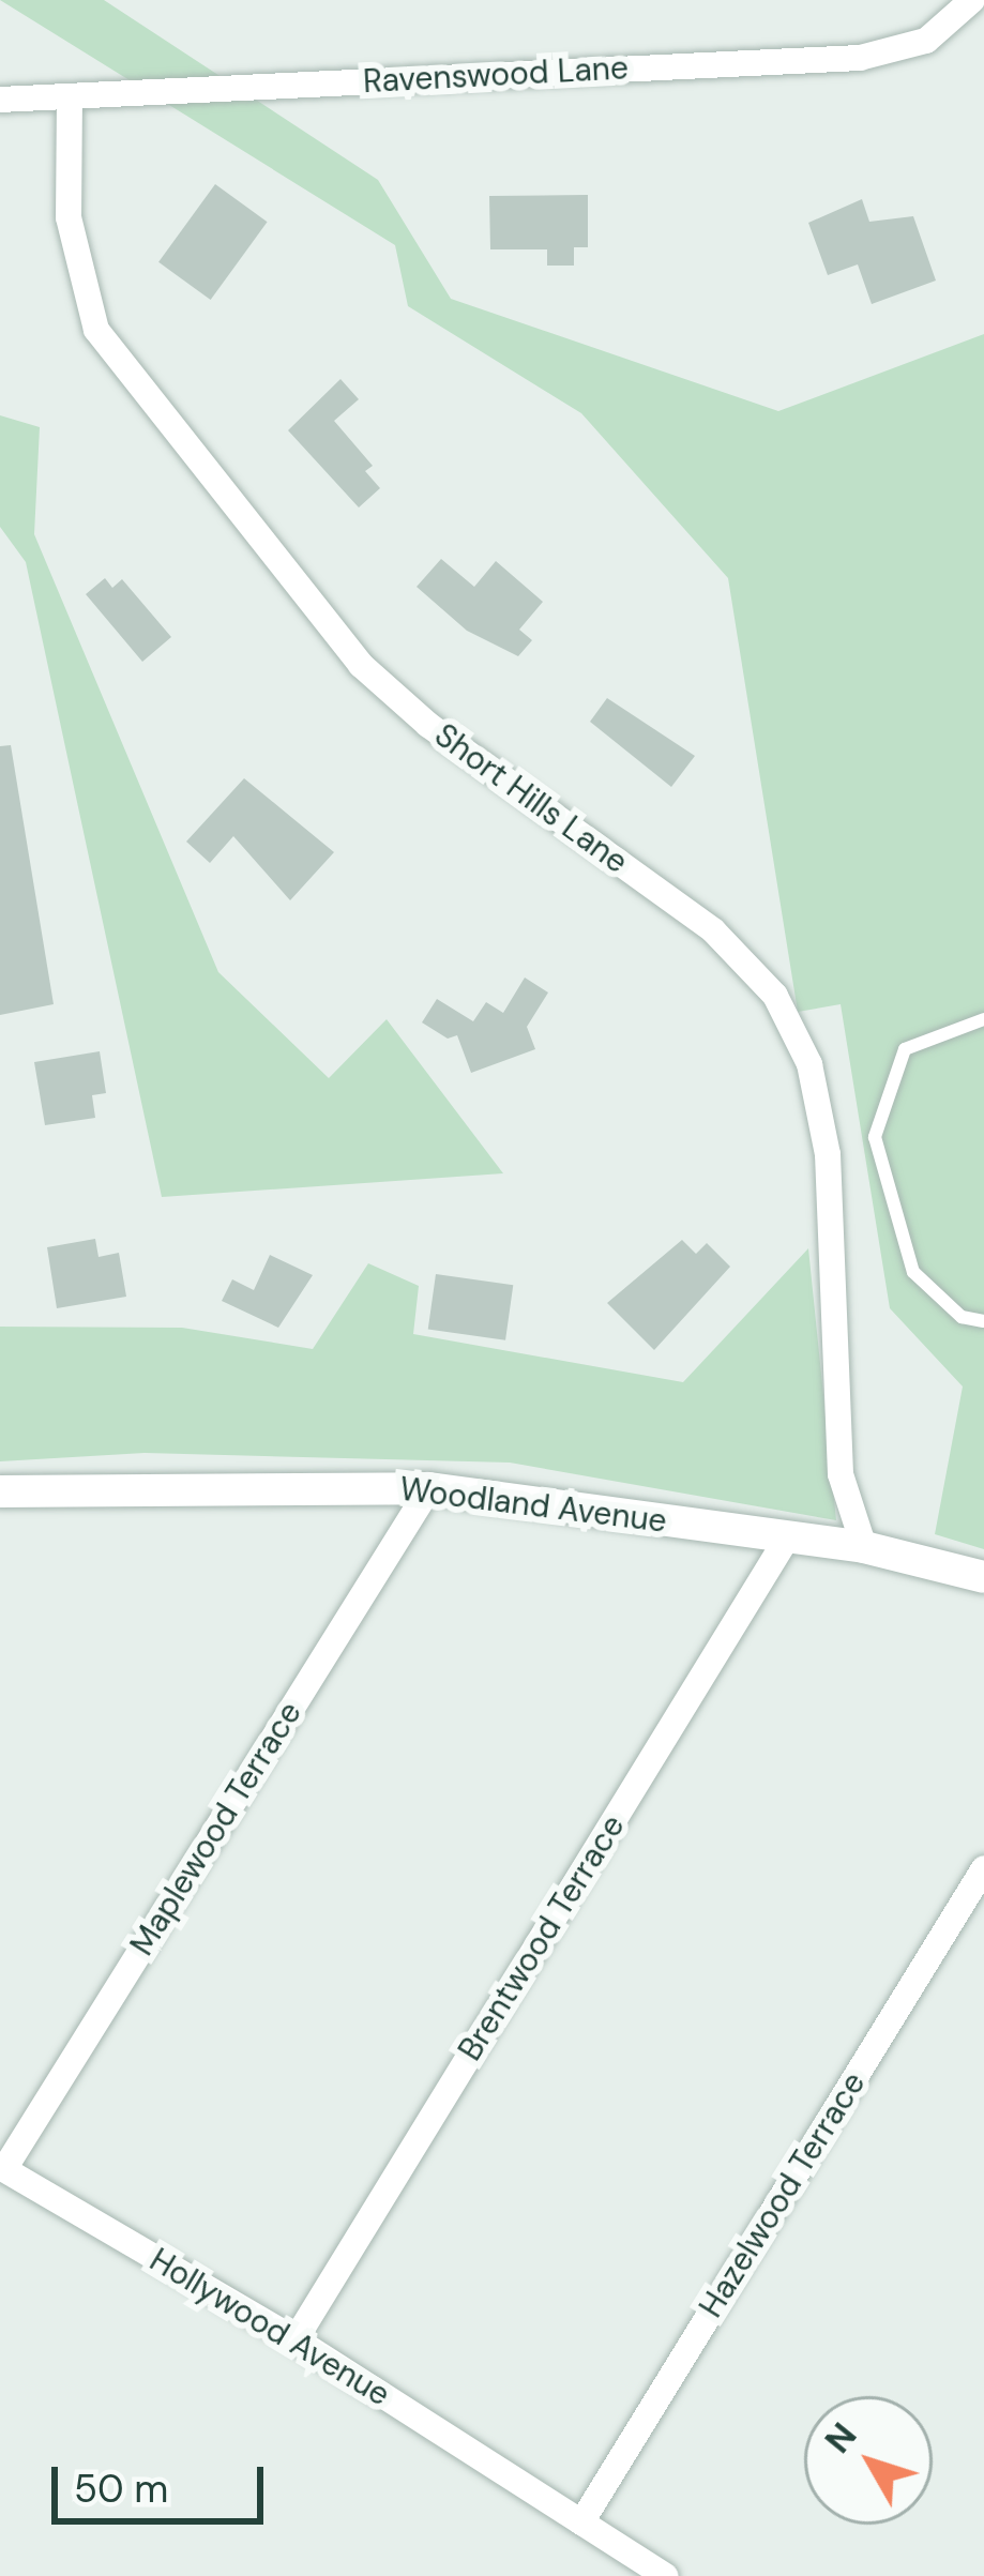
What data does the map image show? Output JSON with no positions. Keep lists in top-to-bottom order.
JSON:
{
  "streets": {
    "street": [
      "Ravenswood Lane",
      "Short Hills Lane",
      "Woodland Avenue",
      "Maplewood Terrace",
      "Brentwood Terrace",
      "Hazelwood Terrace",
      "Hollywood Avenue"
    ]
  },
  "crossings": [
    ["Ravenswood Lane", "Short Hills Lane"],
    ["Short Hills Lane", "Woodland Avenue"],
    ["Woodland Avenue", "Maplewood Terrace"],
    ["Woodland Avenue", "Brentwood Terrace"],
    ["Maplewood Terrace", "Hollywood Avenue"],
    ["Brentwood Terrace", "Hollywood Avenue"],
    ["Hazelwood Terrace", "Hollywood Avenue"]
  ],
  "scale_bar": "50 m",
  "north": "top left"
}
